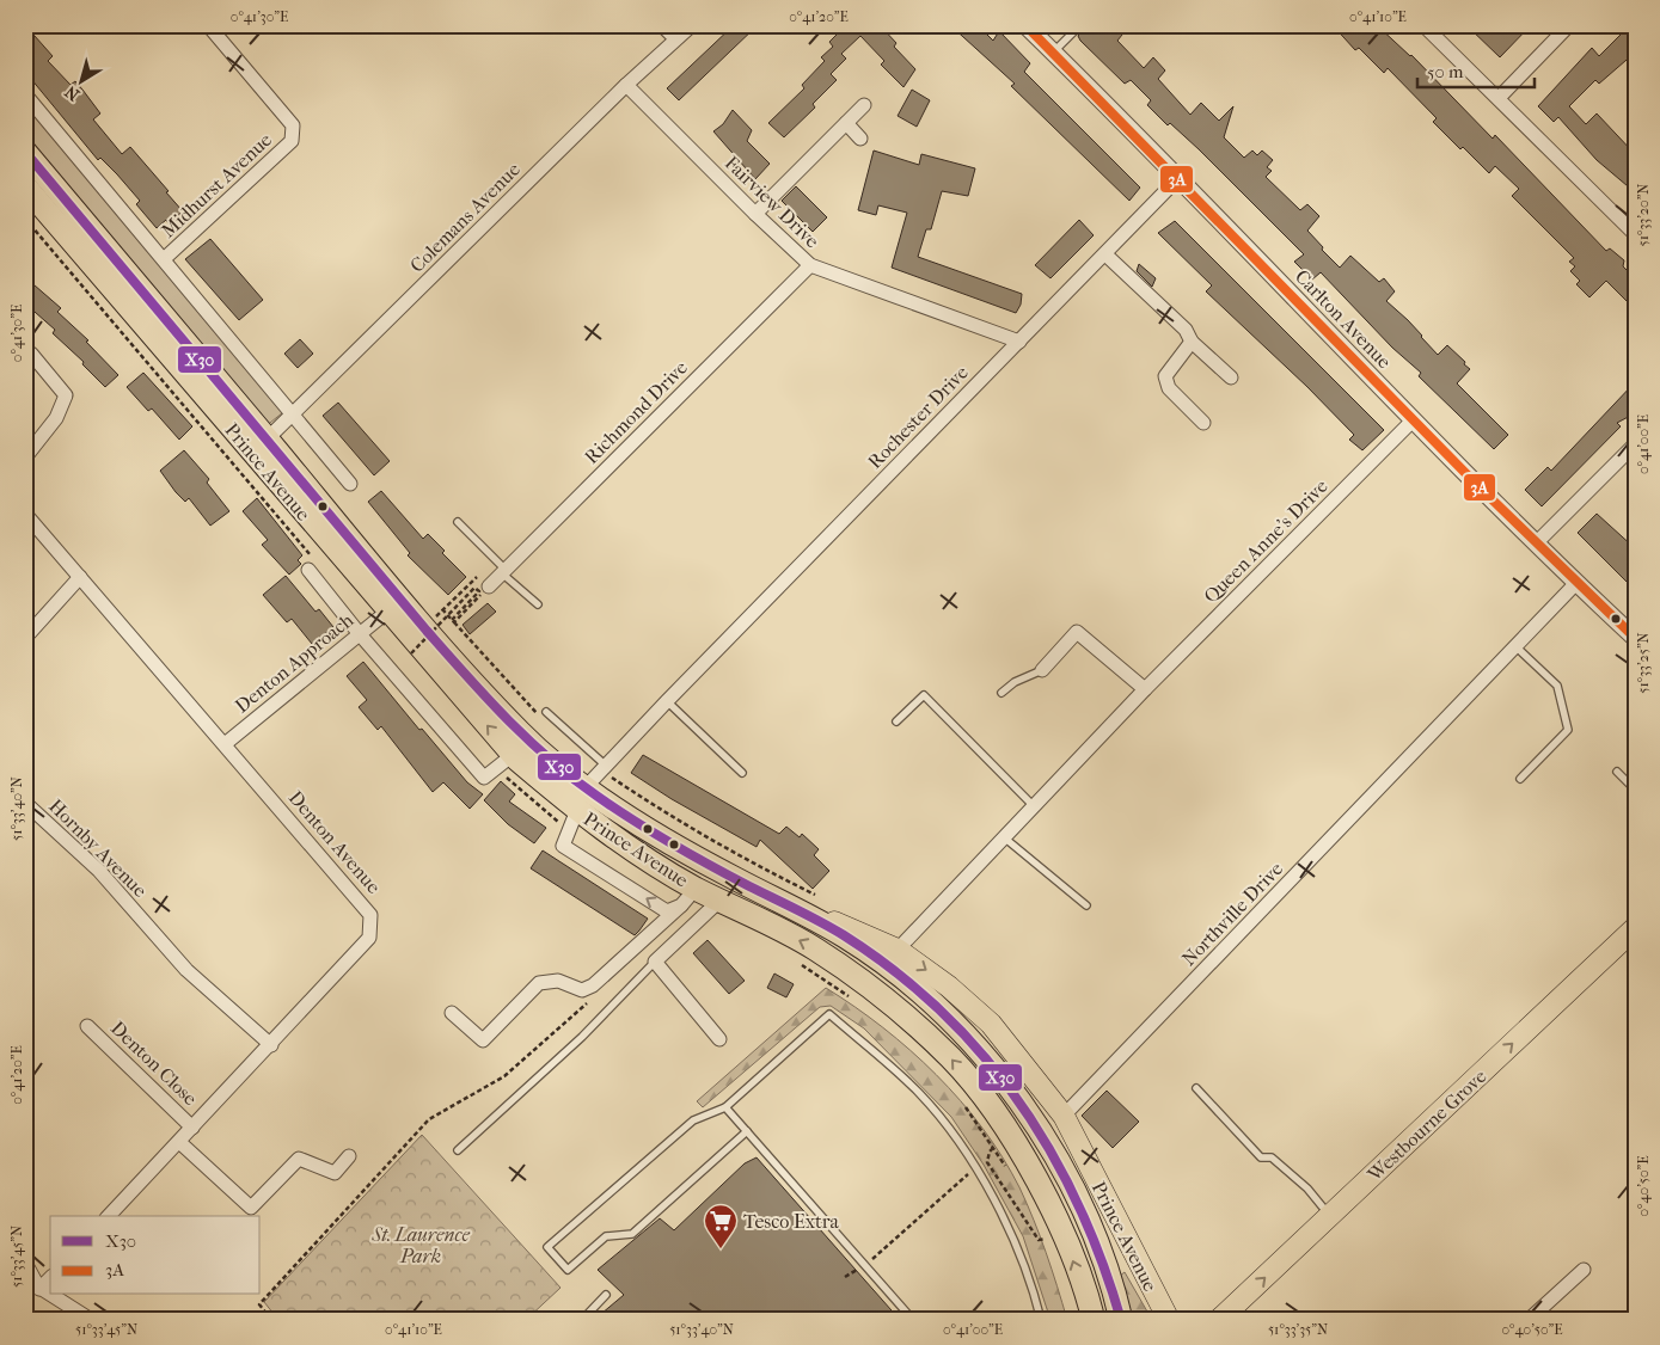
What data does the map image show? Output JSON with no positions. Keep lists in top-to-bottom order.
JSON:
{
  "streets": {
    "highway": ["Prince Avenue"],
    "main road": ["Westbourne Grove"],
    "street": [
      "Midhurst Avenue",
      "Fairview Drive",
      "Colemans Avenue",
      "Carlton Avenue",
      "Richmond Drive",
      "Rochester Drive",
      "Queen Anne's Drive",
      "Denton Approach",
      "Denton Avenue",
      "Hornby Avenue",
      "Northville Drive",
      "Denton Close"
    ]
  },
  "crossings": [
    ["Fairview Drive", "Colemans Avenue"],
    ["Fairview Drive", "Richmond Drive"],
    ["Fairview Drive", "Rochester Drive"],
    ["Colemans Avenue", "Prince Avenue"],
    ["Carlton Avenue", "Rochester Drive"],
    ["Carlton Avenue", "Queen Anne's Drive"],
    ["Carlton Avenue", "Northville Drive"],
    ["Rochester Drive", "Prince Avenue"],
    ["Prince Avenue", "Queen Anne's Drive"],
    ["Prince Avenue", "Denton Approach"],
    ["Prince Avenue", "Northville Drive"],
    ["Denton Approach", "Denton Avenue"],
    ["Denton Avenue", "Hornby Avenue"],
    ["Denton Avenue", "Denton Close"]
  ],
  "one_way": ["Westbourne Grove"],
  "parks": ["St. Laurence Park"],
  "places": {
    "supermarket": ["Tesco Extra"]
  },
  "lines": ["transit line 3A", "transit line X30"],
  "legend": ["X30", "3A"],
  "scale_bar": "50 m",
  "north": "bottom left",
  "coordinates": [
    "0°41'30\"E",
    "0°41'20\"E",
    "0°41'10\"E",
    "51°33'20\"N",
    "0°41'00\"E",
    "51°33'25\"N",
    "51°33'40\"N",
    "0°40'50\"E",
    "51°33'45\"N",
    "51°33'35\"N"
  ]
}
